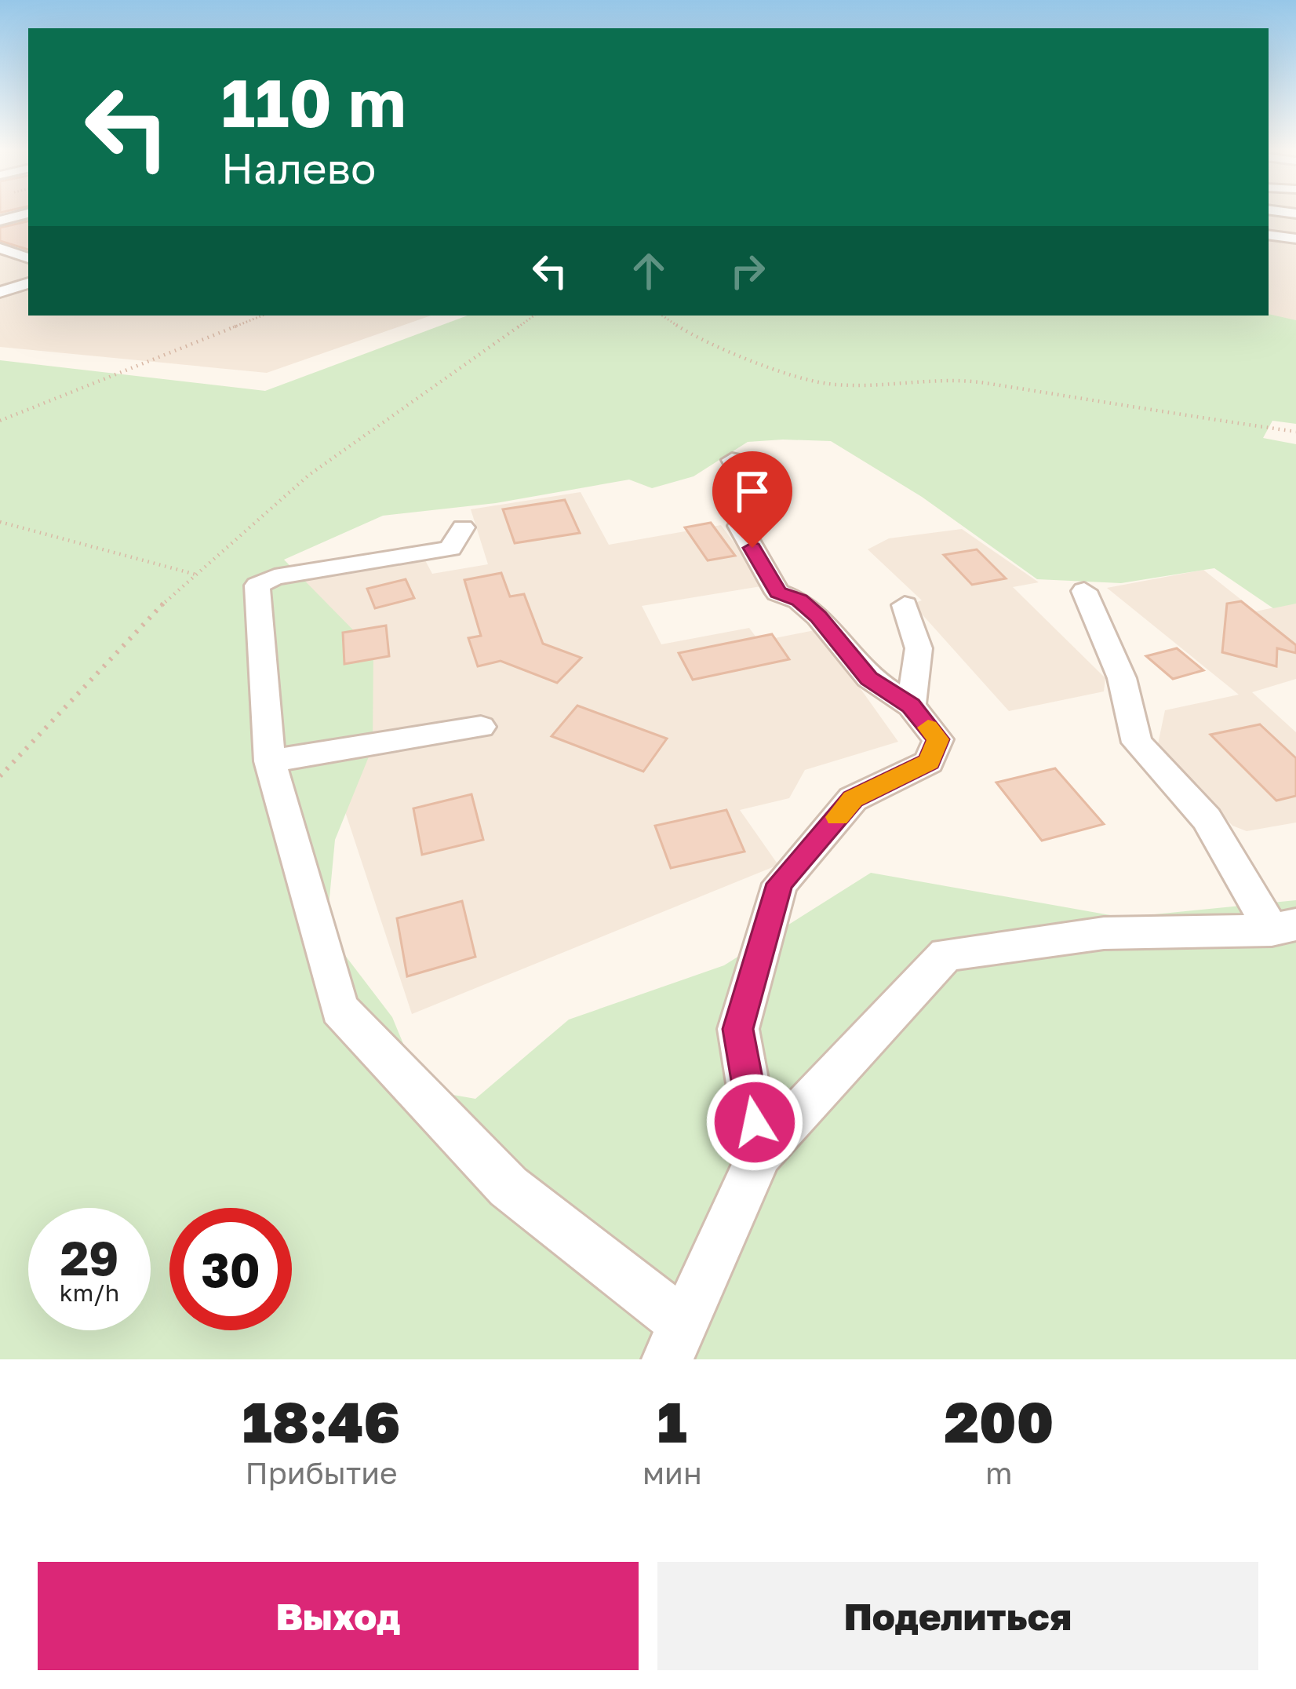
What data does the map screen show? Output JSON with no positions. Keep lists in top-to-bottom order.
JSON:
{
  "page": {
    "turn": ["110 m", "Налево"],
    "speed": "29 km/h",
    "limit": "30",
    "eta": [
      "18:46",
      "Прибытие",
      "1",
      "мин",
      "200",
      "m"
    ],
    "buttons": ["Выход", "Поделиться"]
  }
}
